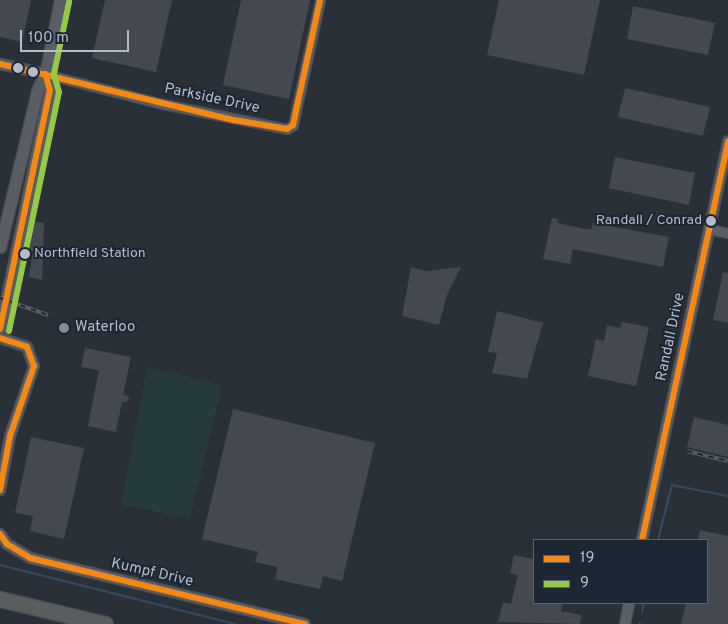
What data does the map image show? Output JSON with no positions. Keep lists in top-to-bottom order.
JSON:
{
  "streets": {
    "street": ["Parkside Drive", "Randall Drive", "Kumpf Drive"]
  },
  "places": ["Randall / Conrad", "Northfield Station", "Waterloo"],
  "lines": ["transit line 19", "transit line 9"],
  "legend": ["19", "9"],
  "scale_bar": "100 m"
}
